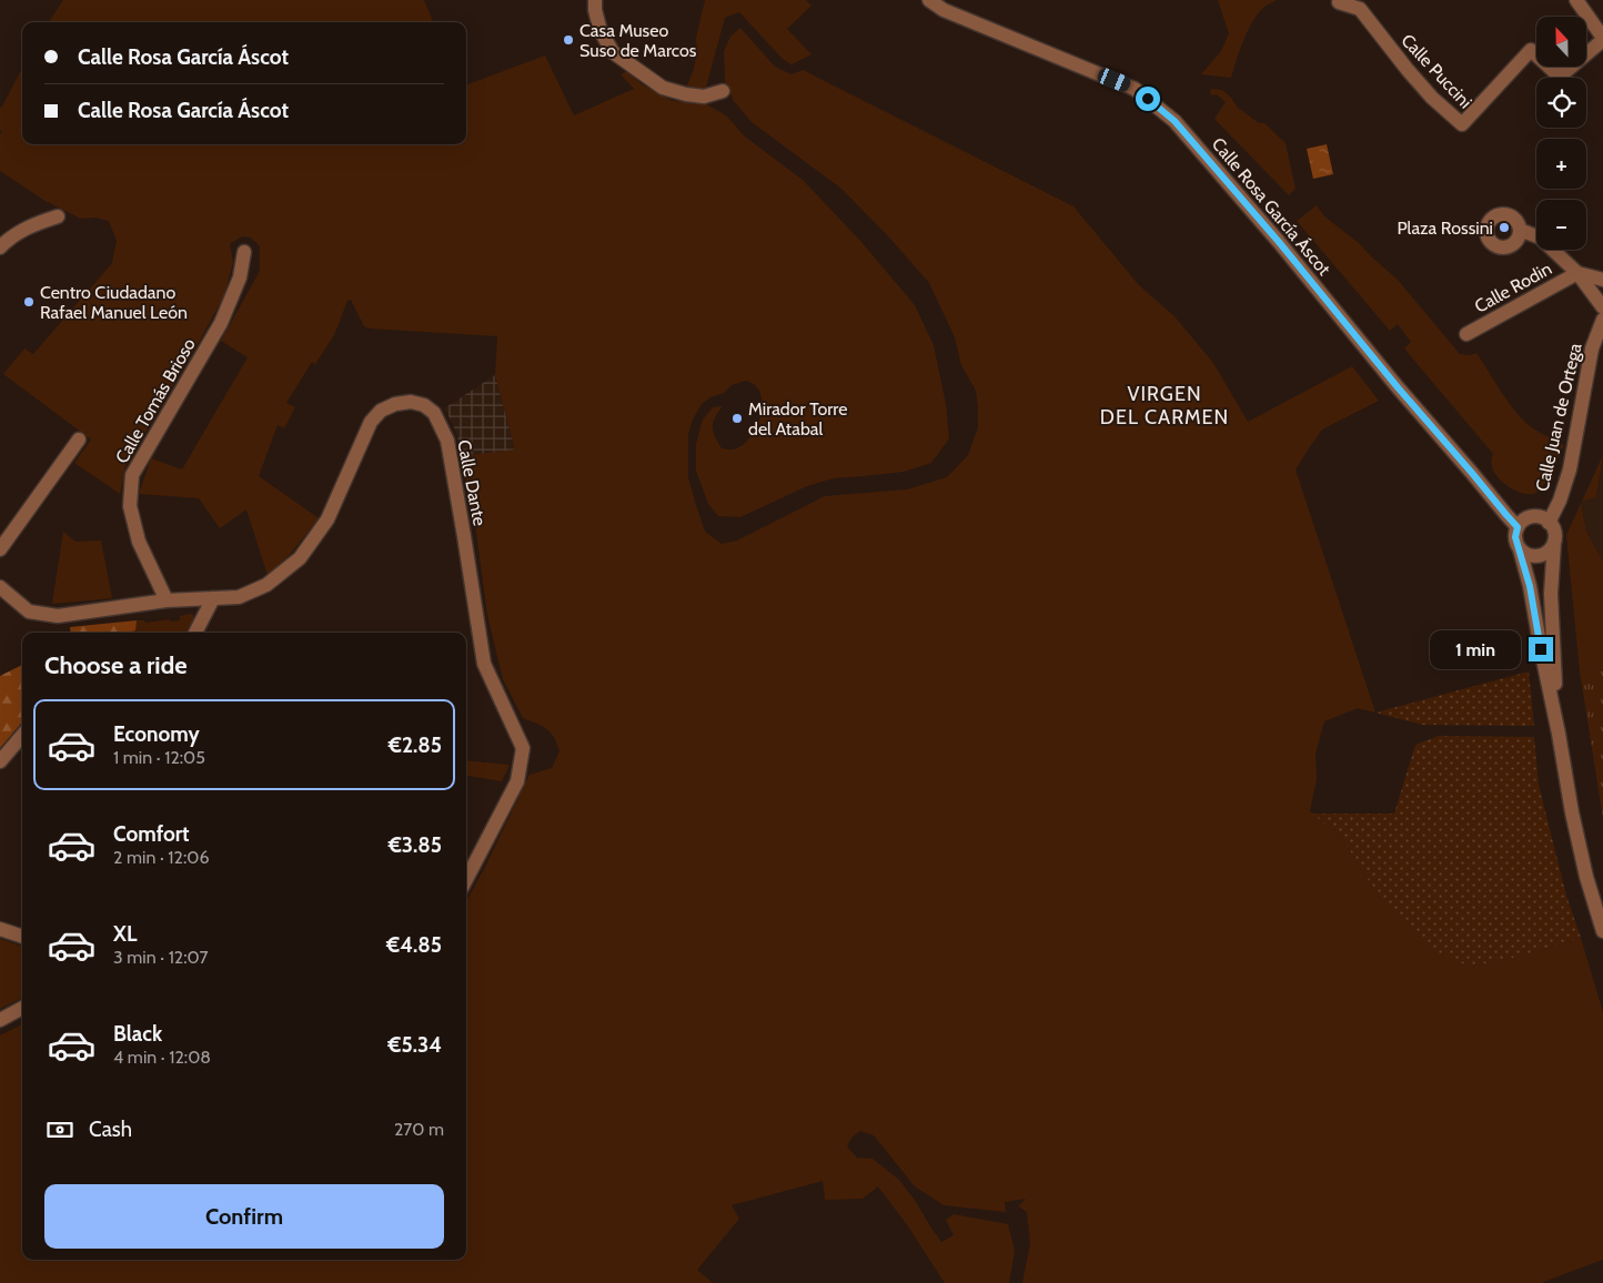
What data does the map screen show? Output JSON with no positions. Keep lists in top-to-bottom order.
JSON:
{
  "streets": {
    "street": [
      "Calle Puccini",
      "Calle Rosa García Áscot",
      "Calle Rodin",
      "Calle Tomás Brioso",
      "Calle Juan de Ortega",
      "Calle Dante"
    ]
  },
  "crossings": [
    ["Calle Rosa García Áscot", "Calle Juan de Ortega"],
    ["Calle Tomás Brioso", "Calle Dante"]
  ],
  "districts": ["VIRGEN DEL CARMEN"],
  "places": [
    "Casa Museo Suso de Marcos",
    "Plaza Rossini",
    "Centro Ciudadano Rafael Manuel León",
    "Mirador Torre del Atabal"
  ],
  "north": "top",
  "page": {
    "map_buttons": ["+", "−"],
    "banner": ["Calle Rosa García Áscot", "Calle Rosa García Áscot"],
    "bubble": "1 min",
    "heading": "Choose a ride",
    "list": [
      {
        "name": "Economy",
        "note": "1 min · 12:05",
        "value": "€2.85"
      },
      {
        "name": "Comfort",
        "note": "2 min · 12:06",
        "value": "€3.85"
      },
      {
        "name": "XL",
        "note": "3 min · 12:07",
        "value": "€4.85"
      },
      {
        "name": "Black",
        "note": "4 min · 12:08",
        "value": "€5.34"
      }
    ],
    "pay": ["Cash", "270 m"],
    "buttons": "Confirm"
  }
}
